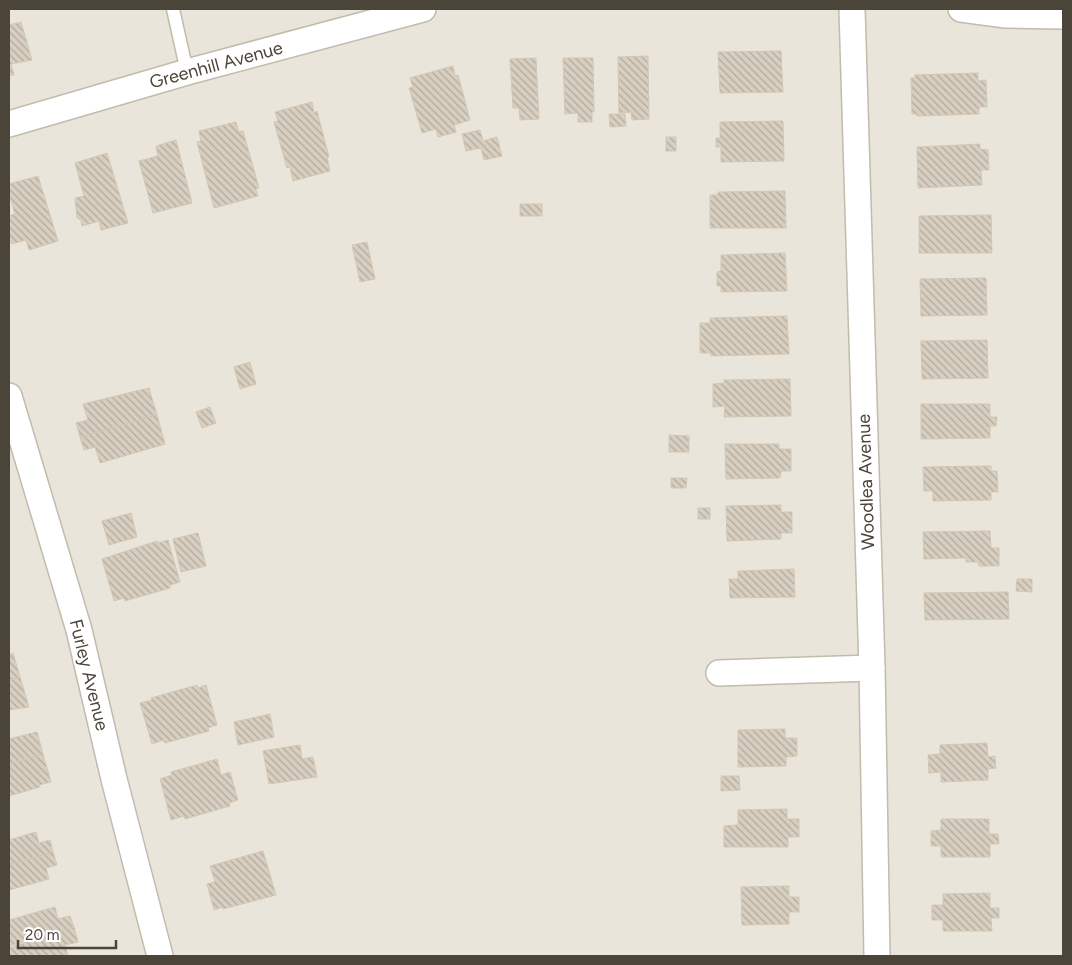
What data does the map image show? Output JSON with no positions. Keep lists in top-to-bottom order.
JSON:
{
  "streets": {
    "street": ["Greenhill Avenue", "Woodlea Avenue", "Furley Avenue"]
  },
  "scale_bar": "20 m"
}
